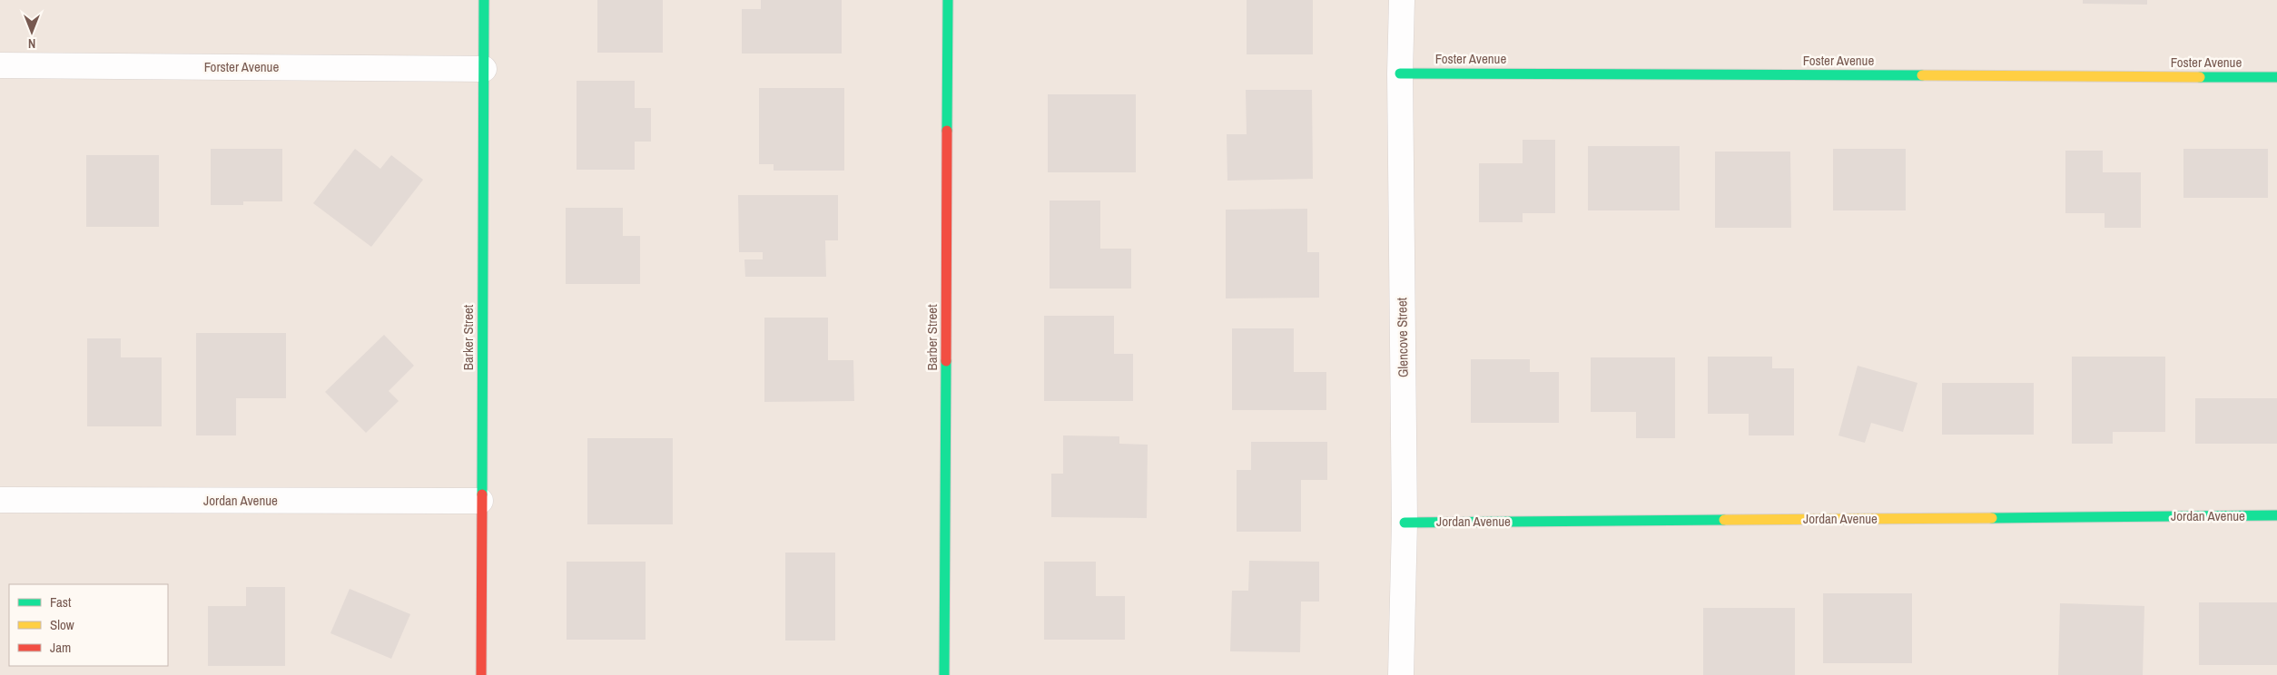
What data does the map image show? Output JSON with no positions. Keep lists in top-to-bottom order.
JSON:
{
  "streets": {
    "street": [
      "Foster Avenue",
      "Forster Avenue",
      "Barker Street",
      "Barber Street",
      "Glencove Street",
      "Jordan Avenue"
    ]
  },
  "crossings": [
    ["Foster Avenue", "Glencove Street"],
    ["Forster Avenue", "Barker Street"],
    ["Barker Street", "Jordan Avenue"],
    ["Glencove Street", "Jordan Avenue"]
  ],
  "legend": ["Fast", "Slow", "Jam"],
  "north": "bottom"
}
